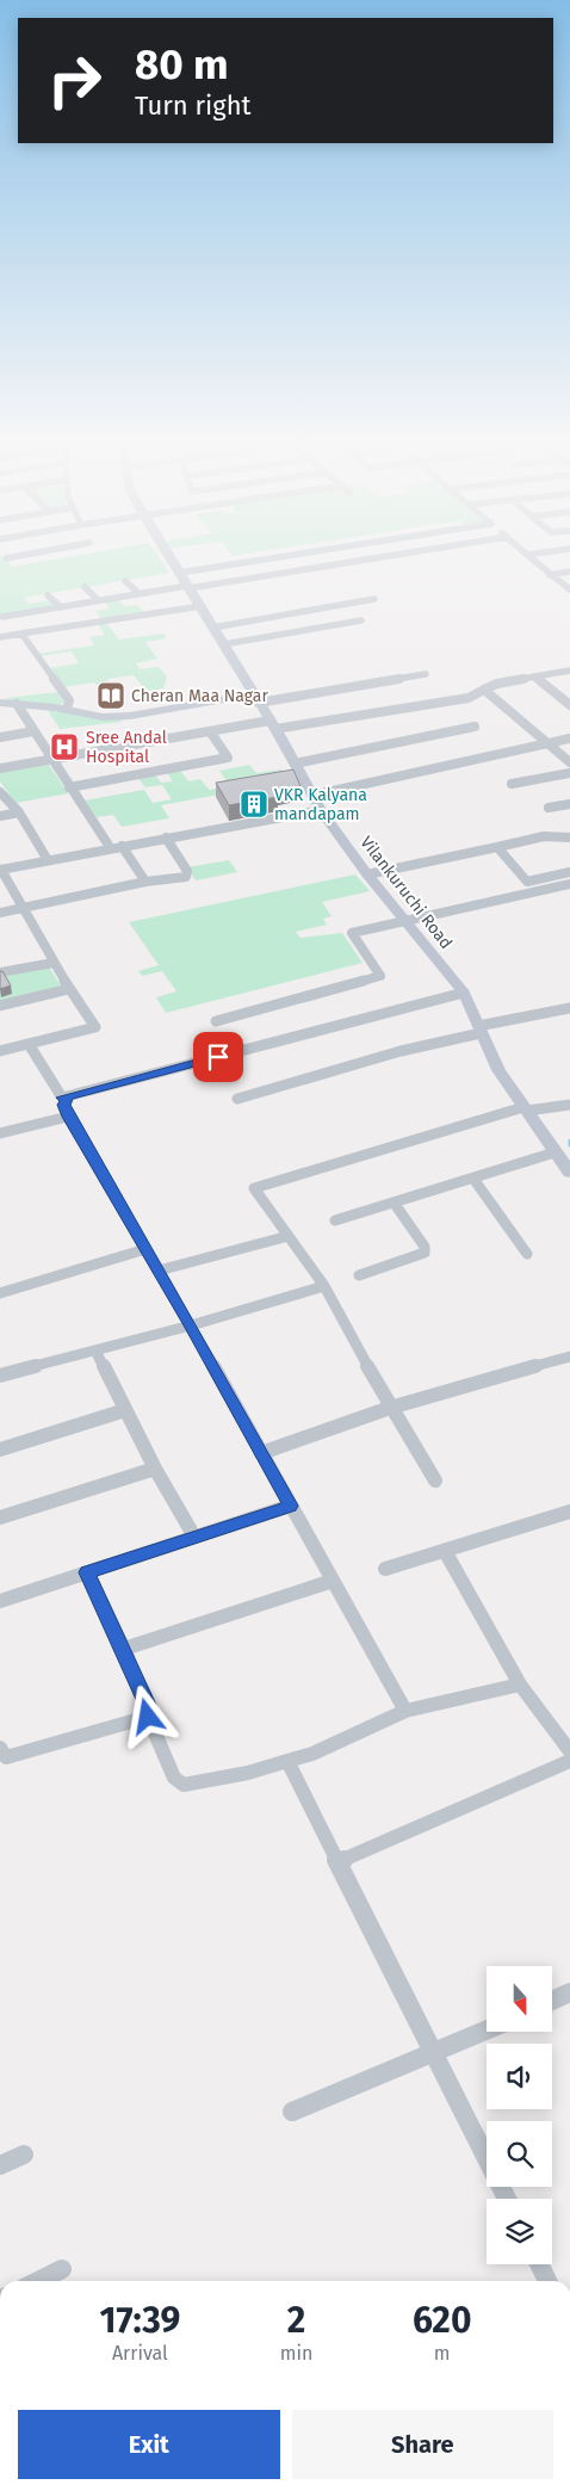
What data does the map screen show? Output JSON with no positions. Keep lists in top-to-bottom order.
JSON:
{
  "streets": {
    "main road": ["Vilankuruchi Road"]
  },
  "places": {
    "library": ["Cheran Maa Nagar"],
    "hospital": ["Sree Andal Hospital"],
    "building": ["VKR Kalyana mandapam"]
  },
  "north": "bottom",
  "page": {
    "turn": ["80 m", "Turn right"],
    "eta": [
      "17:39",
      "Arrival",
      "2",
      "min",
      "620",
      "m"
    ],
    "buttons": ["Exit", "Share"]
  }
}
